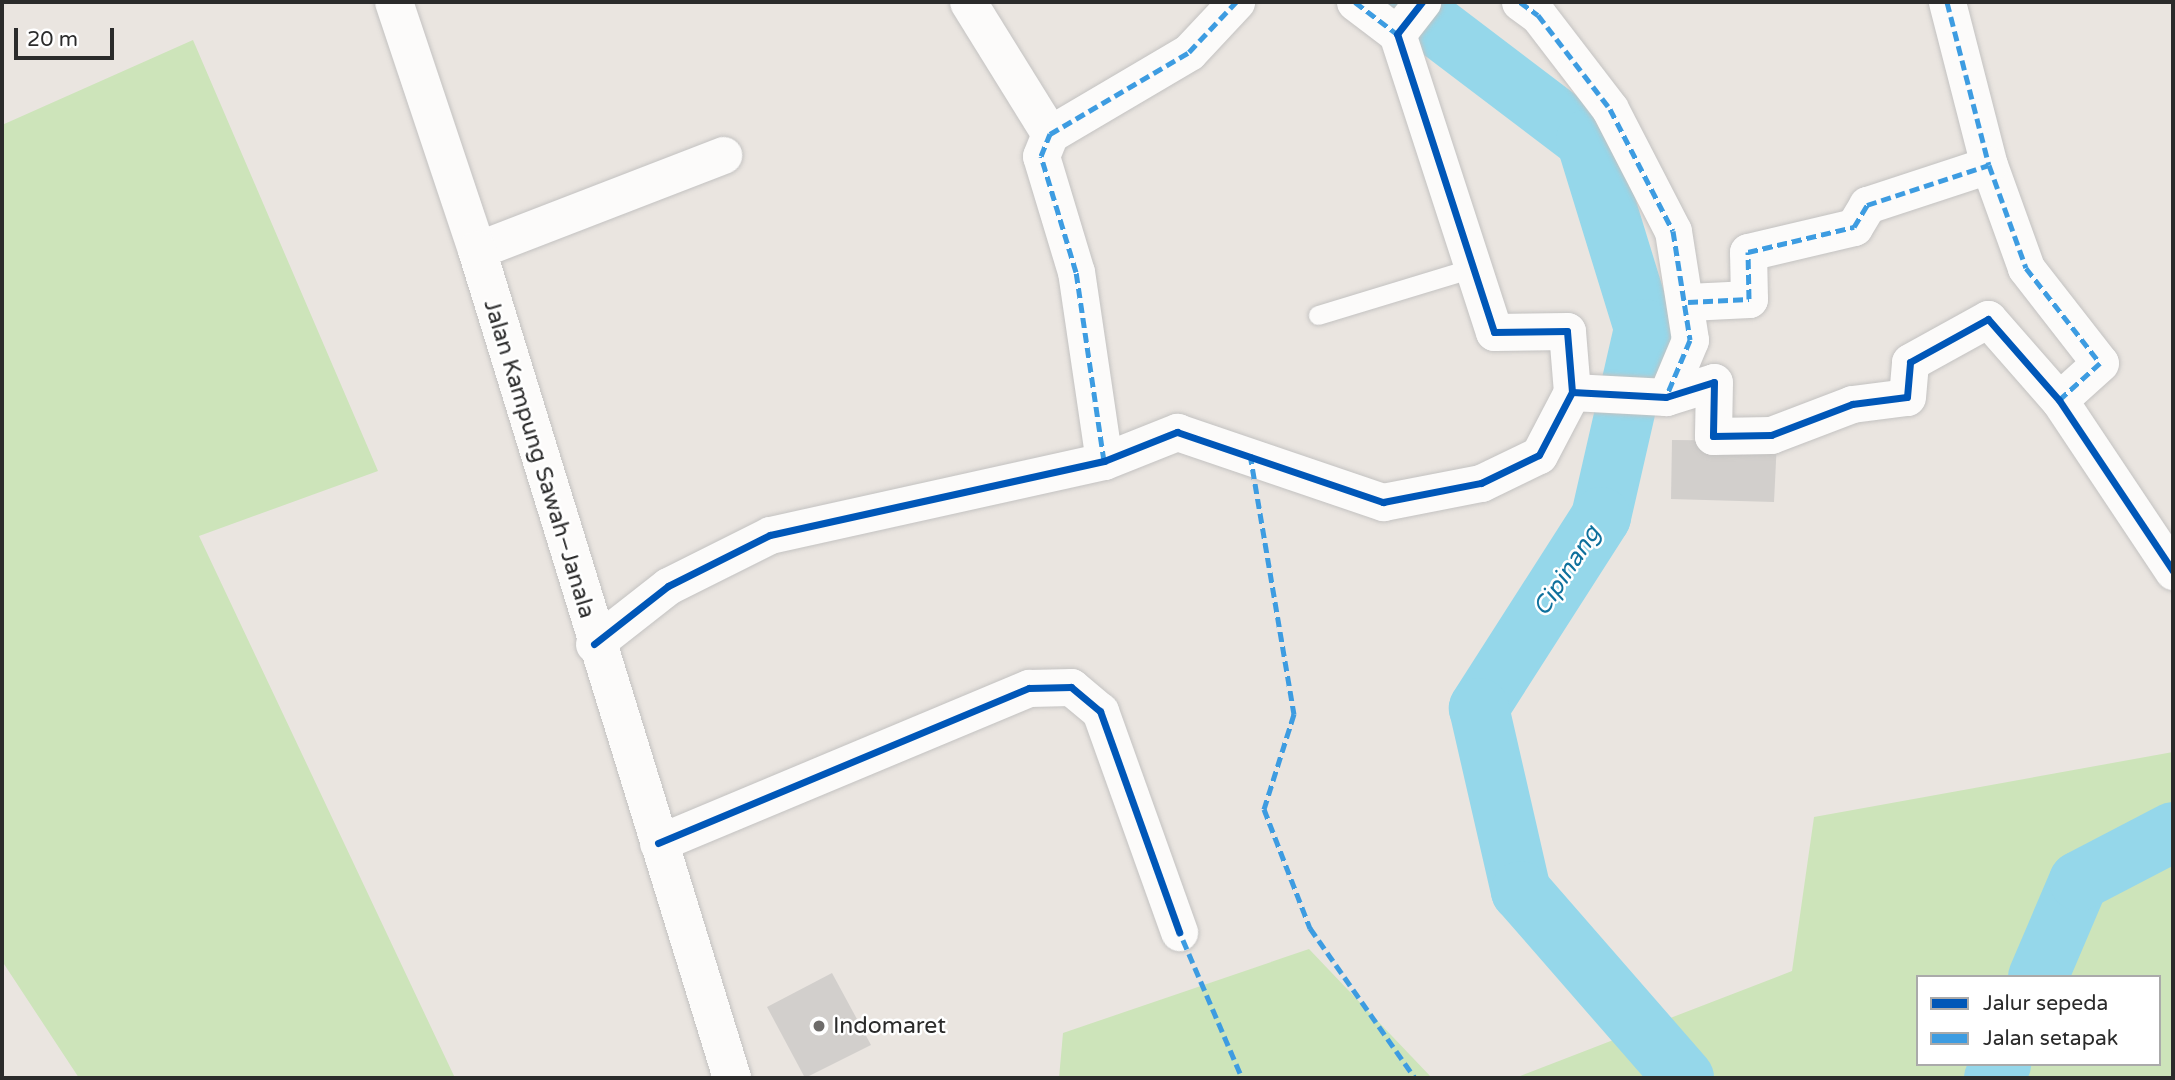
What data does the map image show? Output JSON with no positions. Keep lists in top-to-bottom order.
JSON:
{
  "streets": {
    "main road": ["Jalan Kampung Sawah–Janala"]
  },
  "water": ["Cipinang"],
  "places": ["Indomaret"],
  "legend": ["Jalur sepeda", "Jalan setapak"],
  "scale_bar": "20 m"
}
